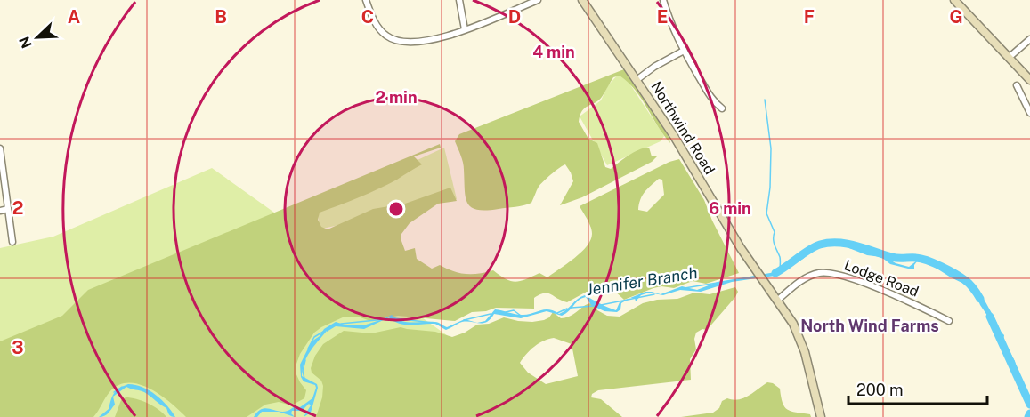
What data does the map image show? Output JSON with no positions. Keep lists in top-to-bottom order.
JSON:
{
  "streets": {
    "street": ["Northwind Road", "Lodge Road"]
  },
  "crossings": [
    ["Northwind Road", "Lodge Road"]
  ],
  "districts": ["North Wind Farms"],
  "water": ["Jennifer Branch"],
  "scale_bar": "200 m",
  "north": "bottom left",
  "grid": {
    "columns": [
      "A",
      "B",
      "C",
      "D",
      "E",
      "F",
      "G"
    ],
    "rows": ["2", "3"]
  },
  "rings": ["4 min", "2 min", "6 min"]
}
